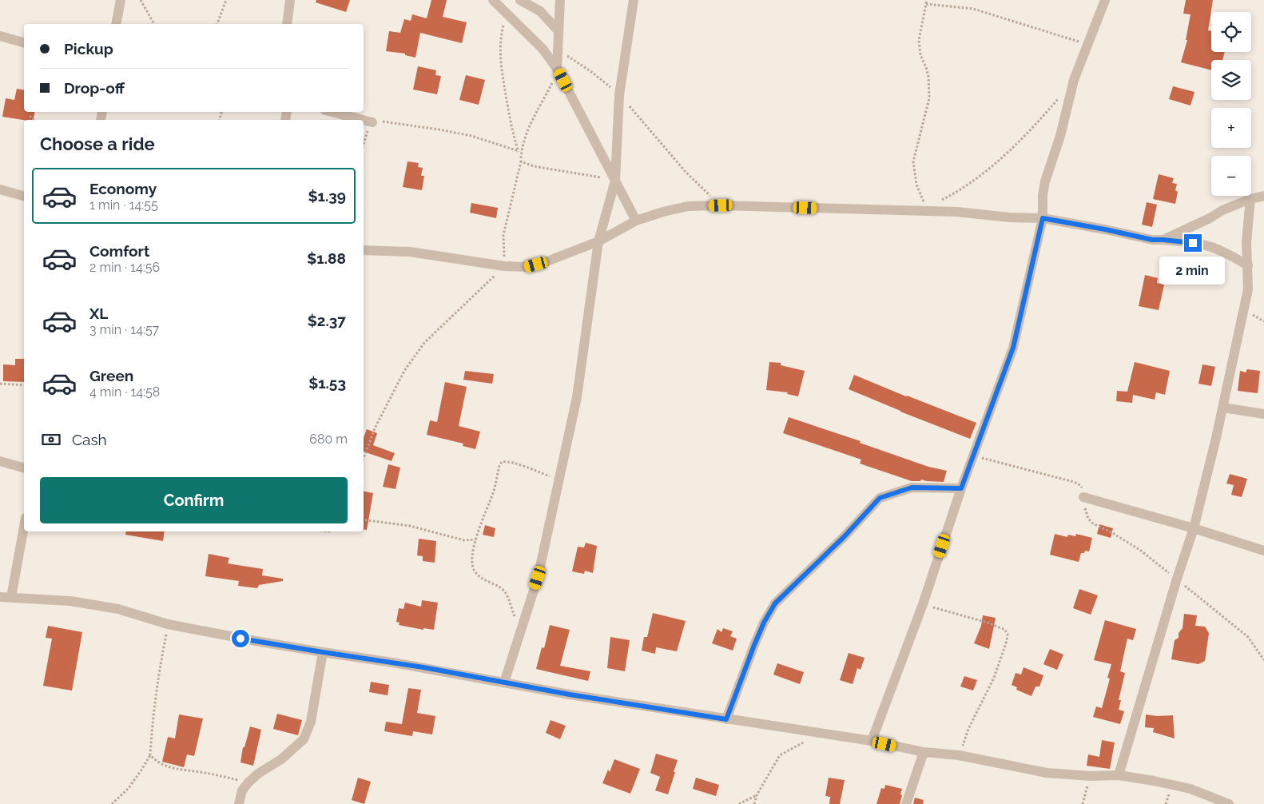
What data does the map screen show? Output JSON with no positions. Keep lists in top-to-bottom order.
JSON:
{
  "page": {
    "map_buttons": ["+", "−"],
    "banner": ["Pickup", "Drop-off"],
    "heading": "Choose a ride",
    "list": [
      {
        "name": "Economy",
        "note": "1 min · 14:55",
        "value": "$1.39"
      },
      {
        "name": "Comfort",
        "note": "2 min · 14:56",
        "value": "$1.88"
      },
      {
        "name": "XL",
        "note": "3 min · 14:57",
        "value": "$2.37"
      },
      {
        "name": "Green",
        "note": "4 min · 14:58",
        "value": "$1.53"
      }
    ],
    "bubble": "2 min",
    "pay": ["Cash", "680 m"],
    "buttons": "Confirm"
  }
}
